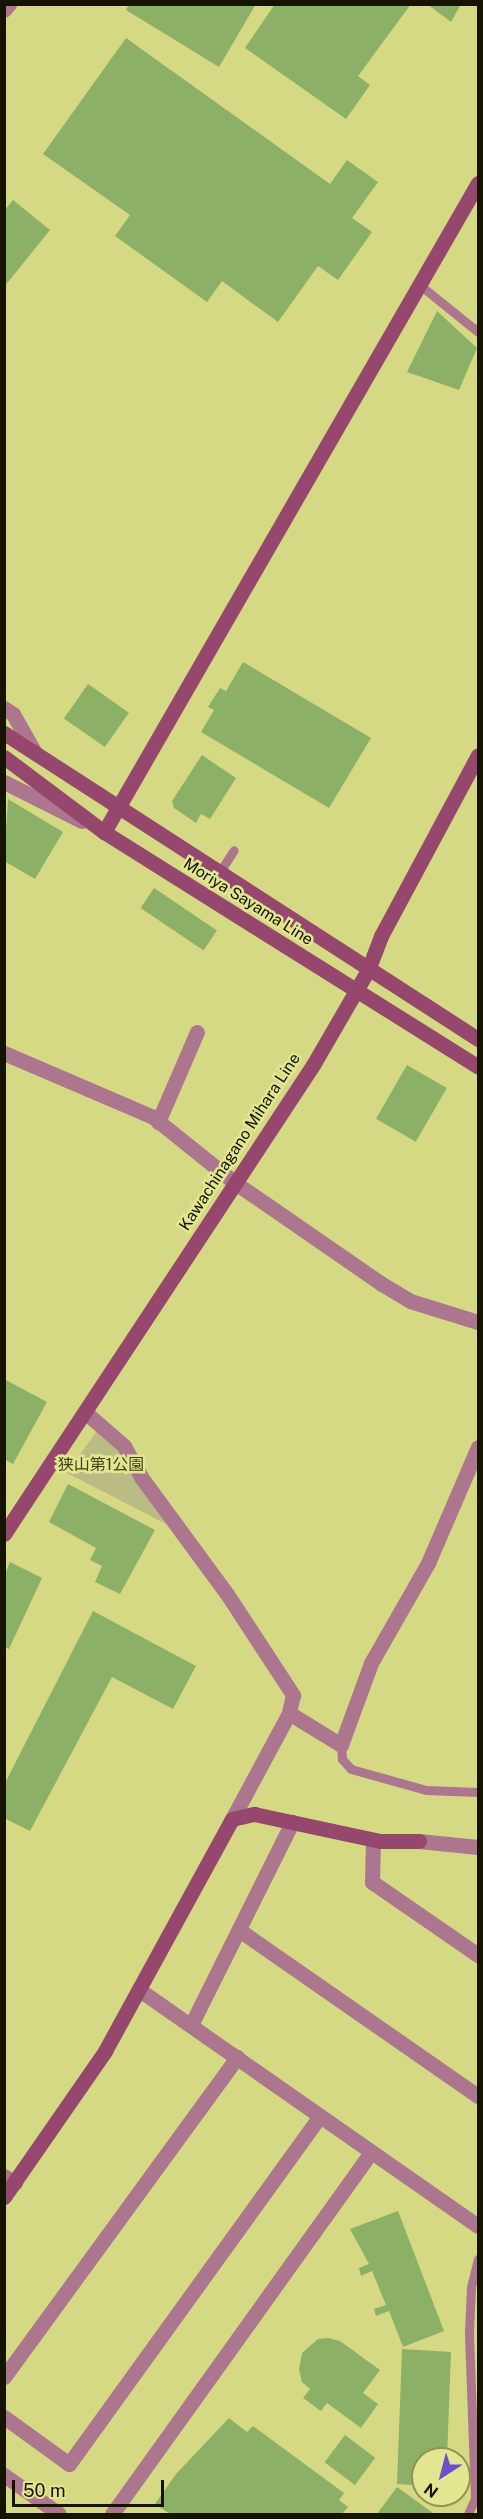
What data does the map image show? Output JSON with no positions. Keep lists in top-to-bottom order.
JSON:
{
  "streets": {
    "main road": ["Moriya Sayama Line", "Kawachinagano Mihara Line"]
  },
  "crossings": [
    ["Moriya Sayama Line", "Kawachinagano Mihara Line"]
  ],
  "parks": ["狭山第1公園"],
  "scale_bar": "50 m",
  "north": "bottom left"
}
